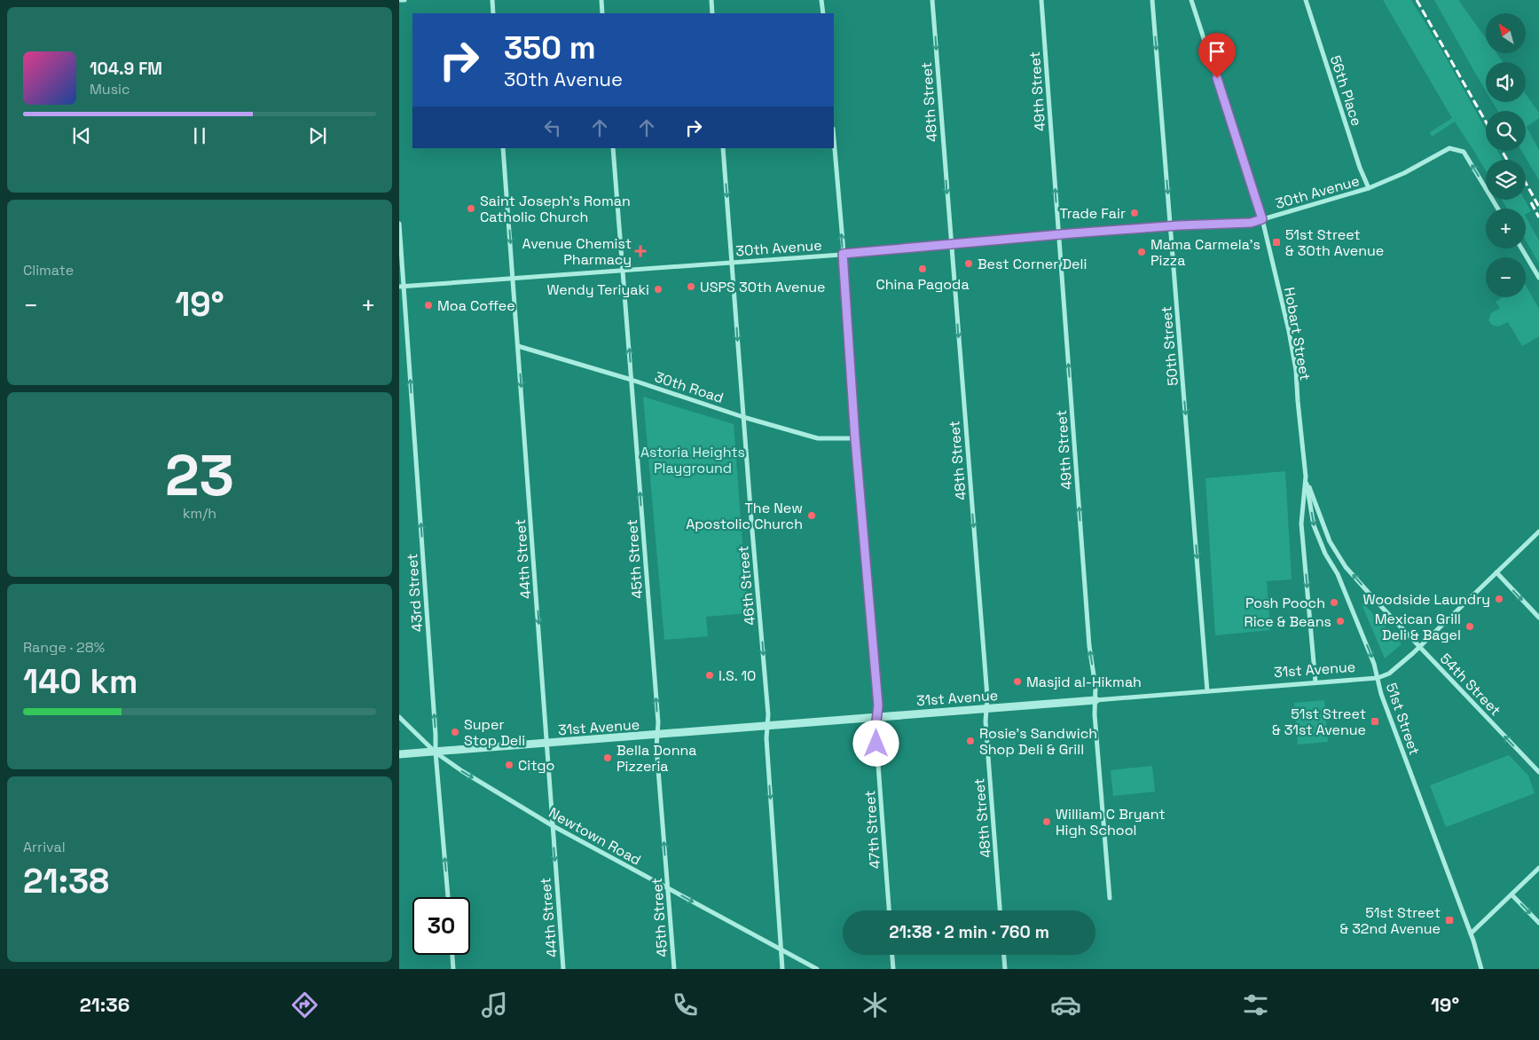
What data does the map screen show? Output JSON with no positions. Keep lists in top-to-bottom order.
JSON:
{
  "streets": {
    "street": [
      "56th Place",
      "49th Street",
      "48th Street",
      "30th Avenue",
      "Hobart Street",
      "50th Street",
      "30th Road",
      "44th Street",
      "45th Street",
      "46th Street",
      "43rd Street",
      "31st Avenue",
      "54th Street",
      "51st Street",
      "47th Street",
      "Newtown Road"
    ]
  },
  "crossings": [
    ["56th Place", "30th Avenue"],
    ["49th Street", "30th Avenue"],
    ["49th Street", "31st Avenue"],
    ["48th Street", "30th Avenue"],
    ["48th Street", "31st Avenue"],
    ["30th Avenue", "Hobart Street"],
    ["30th Avenue", "50th Street"],
    ["30th Avenue", "44th Street"],
    ["30th Avenue", "45th Street"],
    ["30th Avenue", "46th Street"],
    ["30th Avenue", "43rd Street"],
    ["30th Avenue", "47th Street"],
    ["Hobart Street", "31st Avenue"],
    ["Hobart Street", "54th Street"],
    ["Hobart Street", "51st Street"],
    ["50th Street", "31st Avenue"],
    ["30th Road", "44th Street"],
    ["30th Road", "45th Street"],
    ["30th Road", "46th Street"],
    ["30th Road", "47th Street"],
    ["44th Street", "31st Avenue"],
    ["44th Street", "Newtown Road"],
    ["45th Street", "31st Avenue"],
    ["45th Street", "Newtown Road"],
    ["46th Street", "31st Avenue"],
    ["46th Street", "Newtown Road"],
    ["43rd Street", "31st Avenue"],
    ["43rd Street", "Newtown Road"],
    ["31st Avenue", "54th Street"],
    ["31st Avenue", "51st Street"],
    ["31st Avenue", "47th Street"],
    ["31st Avenue", "Newtown Road"],
    ["54th Street", "51st Street"]
  ],
  "one_way": [
    "49th Street",
    "48th Street",
    "50th Street",
    "44th Street",
    "45th Street",
    "46th Street",
    "43rd Street",
    "54th Street",
    "51st Street",
    "Newtown Road"
  ],
  "parks": ["Astoria Heights Playground"],
  "places": {
    "other": [
      "Saint Joseph's Roman Catholic Church",
      "Trade Fair",
      "Mama Carmela's Pizza",
      "Best Corner Deli",
      "China Pagoda",
      "USPS 30th Avenue",
      "Wendy Teriyaki",
      "Moa Coffee",
      "The New Apostolic Church",
      "Woodside Laundry",
      "Posh Pooch",
      "Rice & Beans",
      "Mexican Grill Deli & Bagel",
      "I.S. 10",
      "Masjid al-Hikmah",
      "Super Stop Deli",
      "Rosie’s Sandwich Shop Deli & Grill",
      "Bella Donna Pizzeria",
      "Citgo",
      "William C Bryant High School"
    ],
    "transit": ["51st Street & 30th Avenue", "51st Street & 31st Avenue", "51st Street & 32nd Avenue"],
    "health": ["Avenue Chemist Pharmacy"]
  },
  "north": "top left",
  "page": {
    "map_buttons": ["+", "−"],
    "turn": ["350 m", "30th Avenue"],
    "song": ["104.9 FM", "Music"],
    "tile": [
      "Climate",
      ["23", "km/h"],
      ["Range · 28%", "140 km"],
      ["Arrival", "21:38"]
    ],
    "heat": ["−", "19°", "+"],
    "limit": "30",
    "trip": "21:38 · 2 min · 760 m",
    "tabs": ["21:36", "19°"]
  }
}
